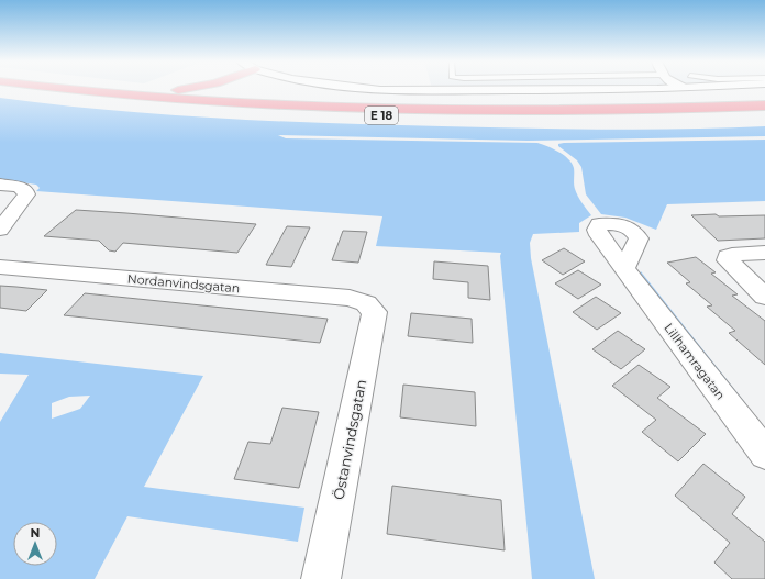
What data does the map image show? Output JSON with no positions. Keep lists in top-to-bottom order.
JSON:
{
  "streets": {
    "highway": ["E 18"],
    "street": ["Nordanvindsgatan", "Lillhamragatan", "Östanvindsgatan"]
  },
  "crossings": [
    ["Nordanvindsgatan", "Östanvindsgatan"]
  ],
  "north": "top"
}
